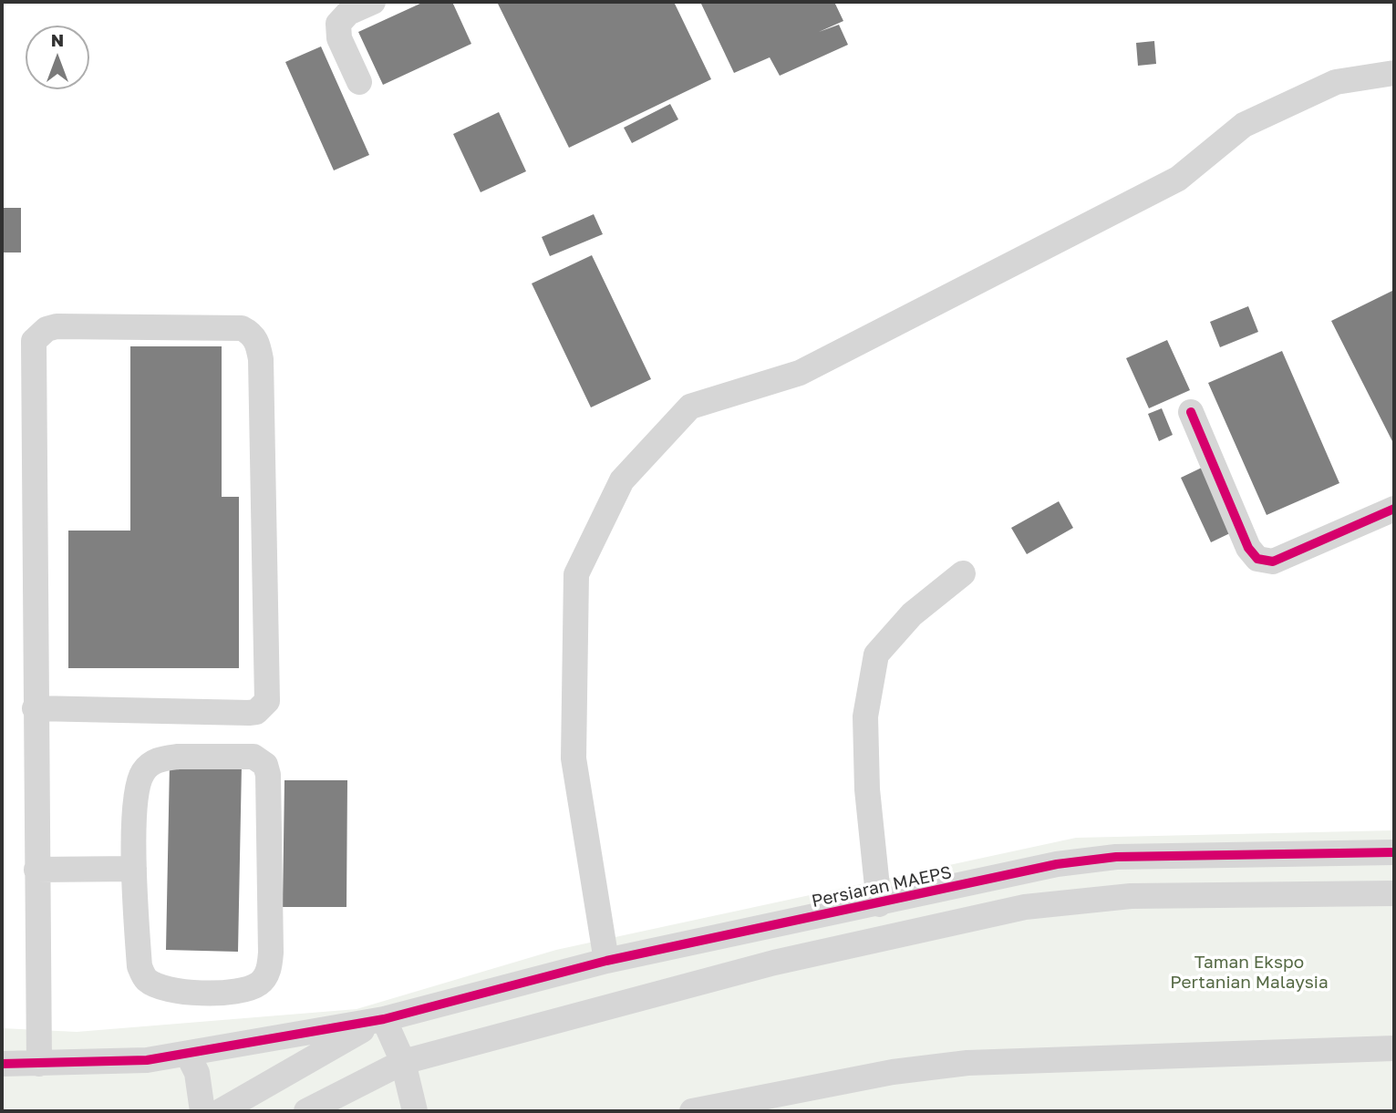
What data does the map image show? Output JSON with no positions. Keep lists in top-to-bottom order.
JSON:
{
  "streets": {
    "street": ["Persiaran MAEPS"]
  },
  "parks": ["Taman Ekspo Pertanian Malaysia"],
  "north": "top"
}
